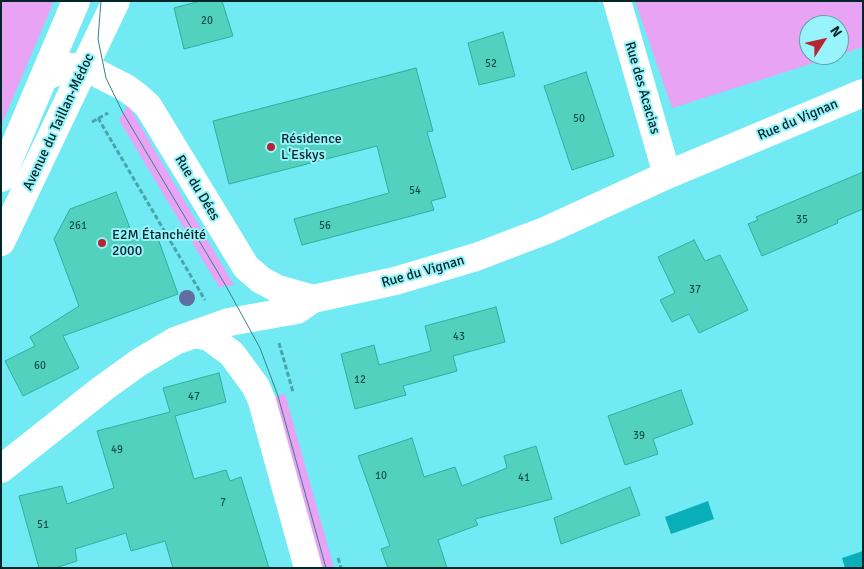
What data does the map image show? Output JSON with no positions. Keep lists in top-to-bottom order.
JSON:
{
  "streets": {
    "street": [
      "Rue des Acacias",
      "Rue du Vignan",
      "Avenue du Taillan-Médoc",
      "Rue du Dées"
    ]
  },
  "crossings": [
    ["Rue des Acacias", "Rue du Vignan"],
    ["Rue du Vignan", "Rue du Dées"],
    ["Avenue du Taillan-Médoc", "Rue du Dées"]
  ],
  "places": ["Résidence L'Eskys", "E2M Étanchéité 2000"],
  "house_numbers": [
    "20",
    "52",
    "50",
    "54",
    "35",
    "261",
    "56",
    "37",
    "43",
    "60",
    "12",
    "47",
    "39",
    "49",
    "10",
    "41",
    "7",
    "51"
  ],
  "north": "top right"
}
